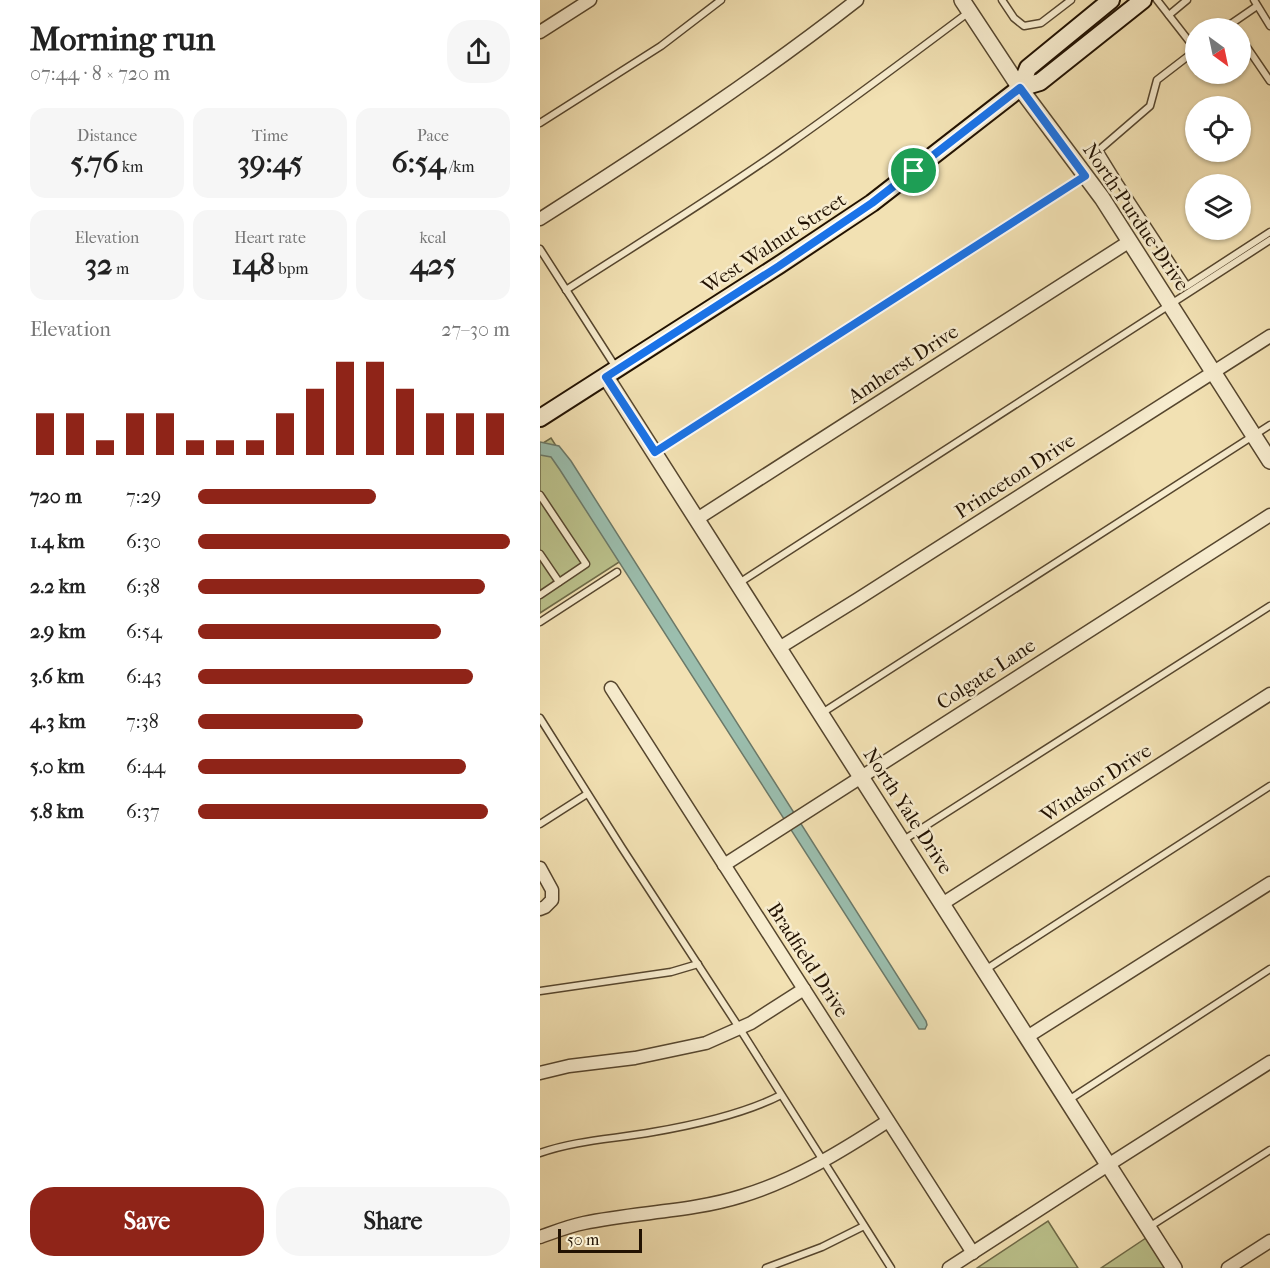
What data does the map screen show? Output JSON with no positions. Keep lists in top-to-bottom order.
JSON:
{
  "streets": {
    "main road": ["West Walnut Street"],
    "street": [
      "North Purdue Drive",
      "Amherst Drive",
      "Princeton Drive",
      "Colgate Lane",
      "Windsor Drive",
      "North Yale Drive",
      "Bradfield Drive"
    ]
  },
  "crossings": [
    ["North Purdue Drive", "West Walnut Street"],
    ["North Purdue Drive", "Amherst Drive"],
    ["North Purdue Drive", "Princeton Drive"],
    ["West Walnut Street", "North Yale Drive"],
    ["Amherst Drive", "North Yale Drive"],
    ["Princeton Drive", "North Yale Drive"],
    ["Colgate Lane", "North Yale Drive"],
    ["Colgate Lane", "Bradfield Drive"],
    ["Windsor Drive", "North Yale Drive"]
  ],
  "scale_bar": "50 m",
  "north": "bottom right",
  "page": {
    "heading": ["Morning run", "07:44 · 8 × 720 m"],
    "stats": [
      ["Distance", "5.76 km"],
      ["Time", "39:45"],
      ["Pace", "6:54 /km"],
      ["Elevation", "32 m"],
      ["Heart rate", "148 bpm"],
      ["kcal", "425"]
    ],
    "chart": ["Elevation", "27–30 m"],
    "list": [
      {
        "name": "720 m",
        "note": "7:29"
      },
      {
        "name": "1.4 km",
        "note": "6:30"
      },
      {
        "name": "2.2 km",
        "note": "6:38"
      },
      {
        "name": "2.9 km",
        "note": "6:54"
      },
      {
        "name": "3.6 km",
        "note": "6:43"
      },
      {
        "name": "4.3 km",
        "note": "7:38"
      },
      {
        "name": "5.0 km",
        "note": "6:44"
      },
      {
        "name": "5.8 km",
        "note": "6:37"
      }
    ],
    "buttons": ["Save", "Share"],
    "scale": "50 m"
  }
}
